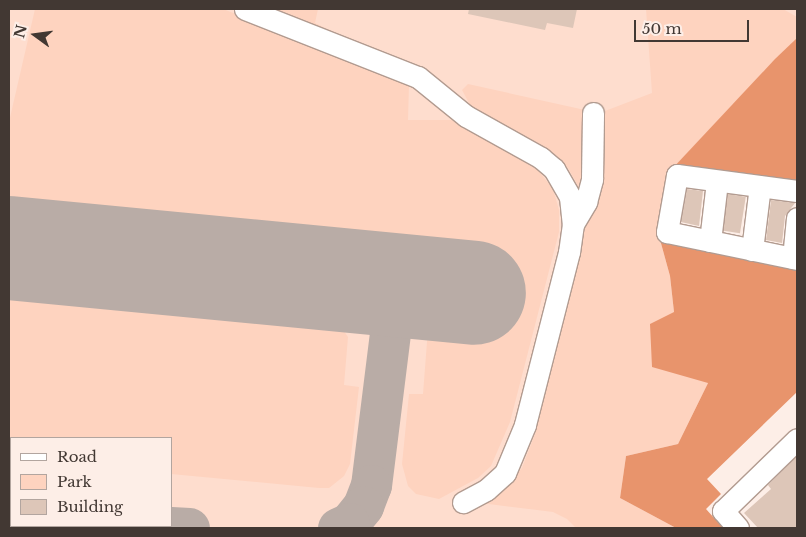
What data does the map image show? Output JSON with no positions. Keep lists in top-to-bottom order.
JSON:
{
  "legend": ["Road", "Park", "Building"],
  "scale_bar": "50 m",
  "north": "left"
}
